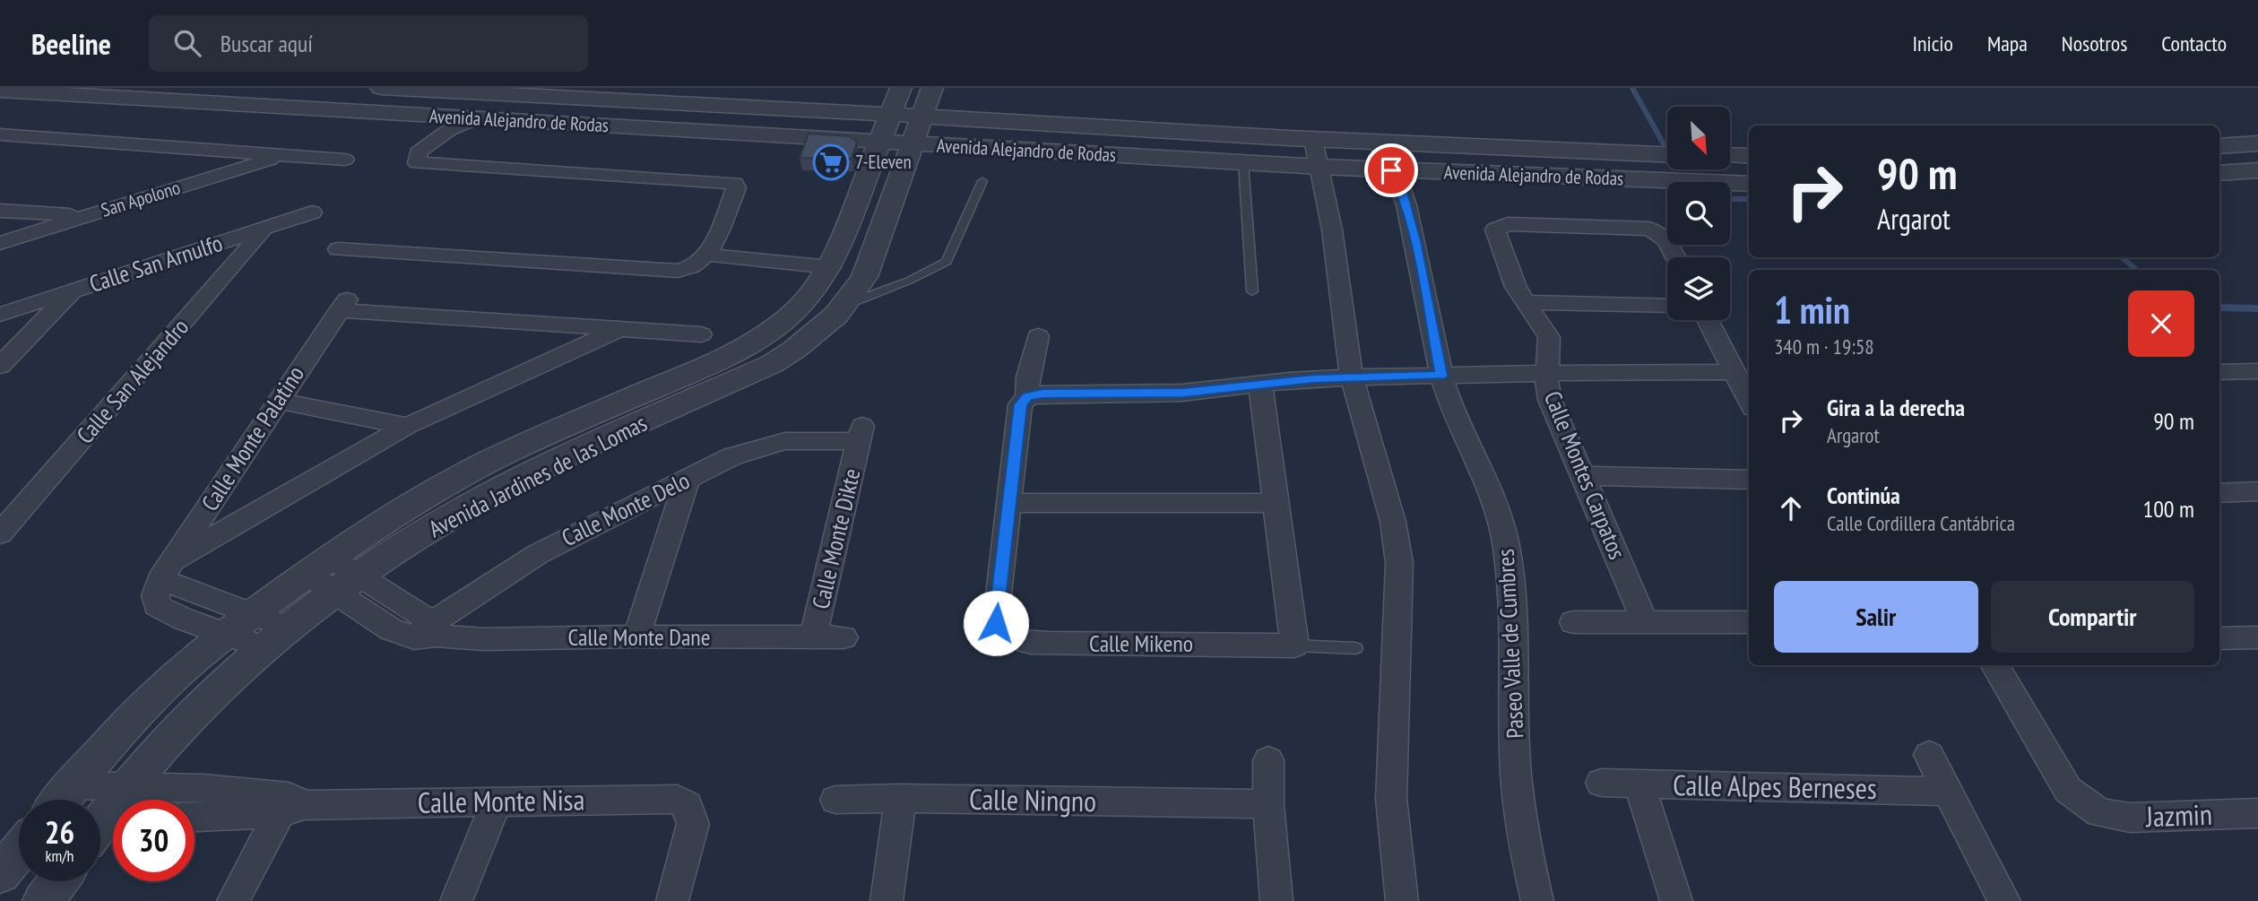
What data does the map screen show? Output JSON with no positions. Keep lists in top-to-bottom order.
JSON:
{
  "streets": {
    "street": [
      "Avenida Alejandro de Rodas",
      "San Apolono",
      "Calle San Arnulfo",
      "Calle San Alejandro",
      "Calle Monte Palatino",
      "Calle Montes Carpatos",
      "Avenida Jardines de las Lomas",
      "Calle Monte Delo",
      "Calle Monte Dikte",
      "Calle Monte Dane",
      "Calle Mikeno",
      "Paseo Valle de Cumbres",
      "Calle Alpes Berneses",
      "Calle Ningno",
      "Calle Monte Nisa",
      "Jazmin"
    ]
  },
  "crossings": [
    ["Avenida Alejandro de Rodas", "Avenida Jardines de las Lomas"],
    ["Avenida Alejandro de Rodas", "Paseo Valle de Cumbres"],
    ["Calle San Arnulfo", "Calle San Alejandro"],
    ["Avenida Jardines de las Lomas", "Calle Monte Dane"],
    ["Calle Monte Delo", "Calle Monte Dikte"],
    ["Calle Monte Delo", "Calle Monte Dane"],
    ["Calle Monte Dikte", "Calle Monte Dane"]
  ],
  "places": {
    "supermarket": ["7-Eleven"]
  },
  "north": "bottom right",
  "page": {
    "header": "Beeline",
    "search": "Buscar aquí",
    "nav": [
      "Inicio",
      "Mapa",
      "Nosotros",
      "Contacto"
    ],
    "turn": ["90 m", "Argarot"],
    "heading": ["1 min", "340 m · 19:58"],
    "list": [
      {
        "name": "Gira a la derecha",
        "note": "Argarot",
        "value": "90 m"
      },
      {
        "name": "Continúa",
        "note": "Calle Cordillera Cantábrica",
        "value": "100 m"
      }
    ],
    "buttons": ["Salir", "Compartir"],
    "speed": "26 km/h",
    "limit": "30"
  }
}
